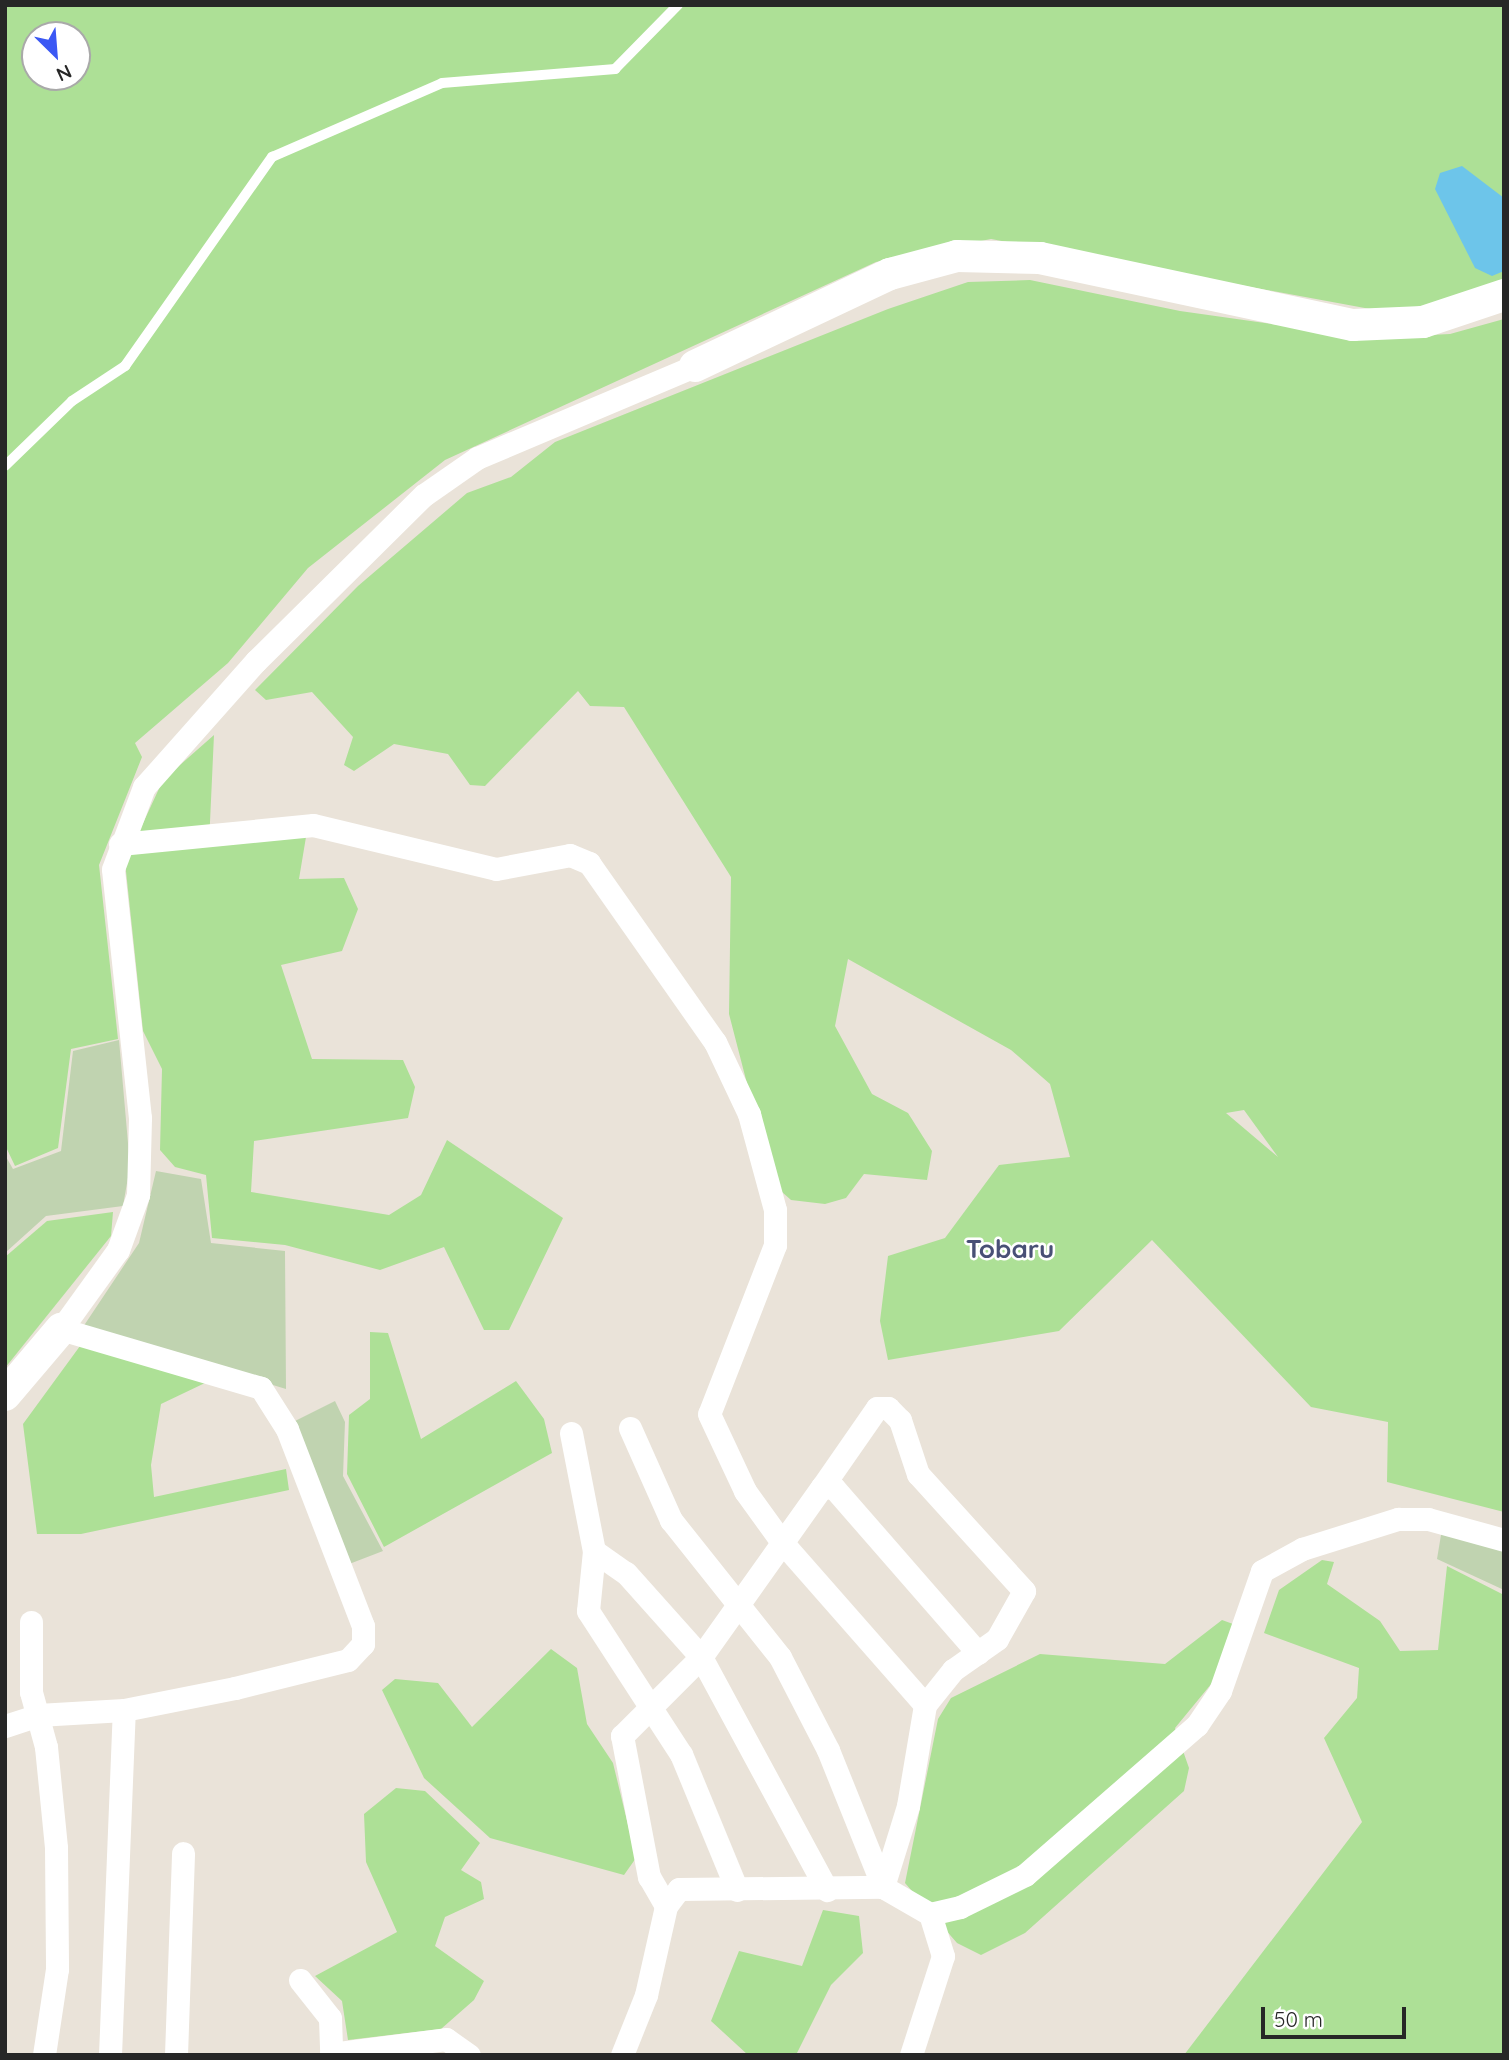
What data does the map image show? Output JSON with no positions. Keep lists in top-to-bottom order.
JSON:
{
  "districts": ["Tobaru"],
  "scale_bar": "50 m",
  "north": "bottom right"
}
